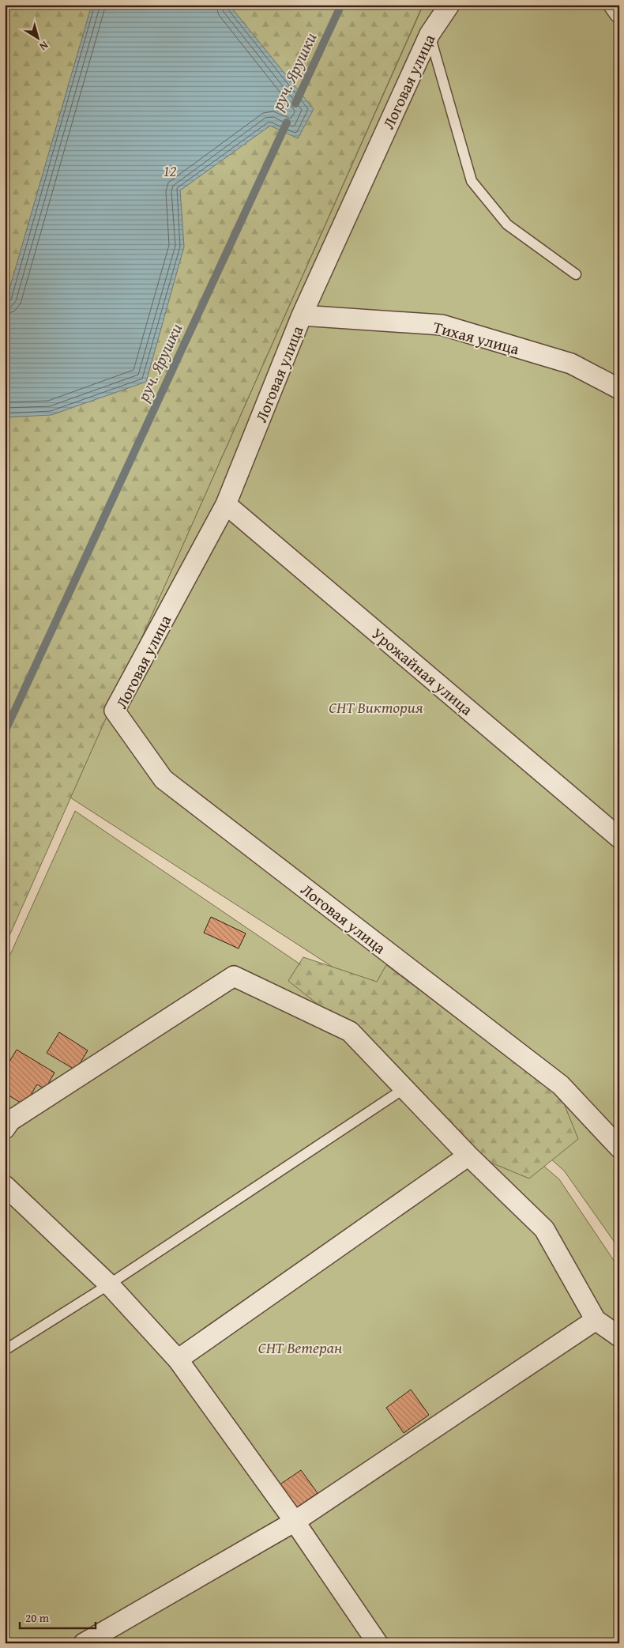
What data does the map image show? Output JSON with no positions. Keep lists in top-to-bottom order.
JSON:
{
  "streets": {
    "street": ["Логовая улица", "Тихая улица", "Урожайная улица"]
  },
  "crossings": [
    ["Логовая улица", "Тихая улица"],
    ["Логовая улица", "Урожайная улица"]
  ],
  "water": ["руч. Ярушки"],
  "parks": ["12", "СНТ Виктория", "СНТ Ветеран"],
  "scale_bar": "20 m",
  "north": "bottom right"
}
